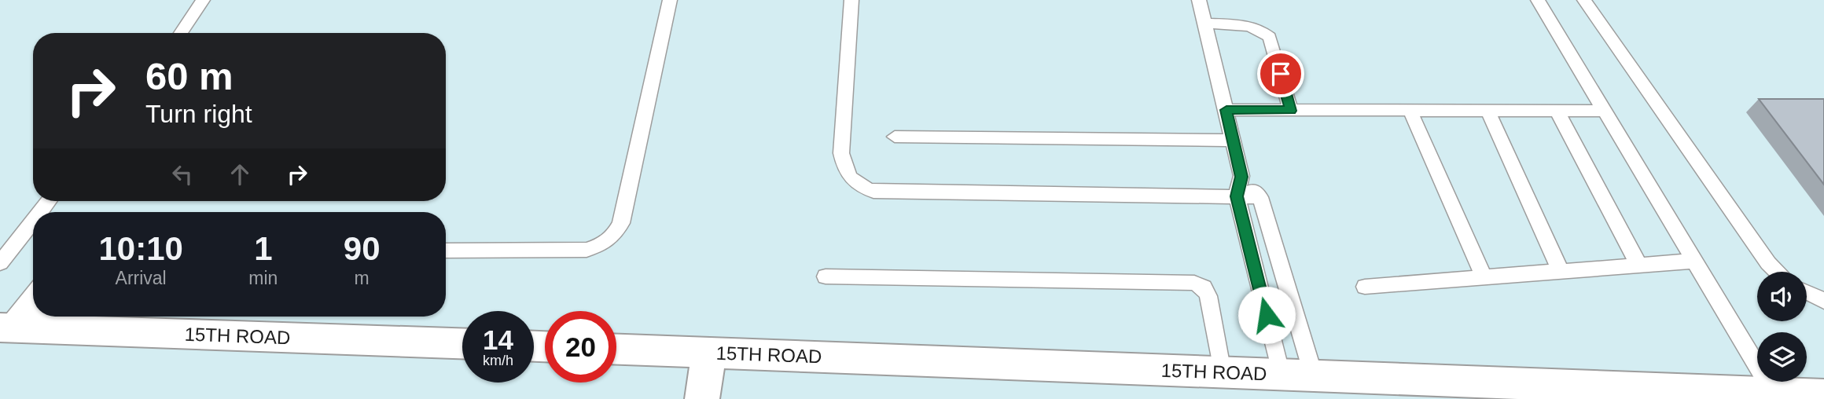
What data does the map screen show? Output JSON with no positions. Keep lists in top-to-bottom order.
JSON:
{
  "streets": {
    "street": ["15TH ROAD"]
  },
  "page": {
    "turn": ["60 m", "Turn right"],
    "eta": [
      "10:10",
      "Arrival",
      "1",
      "min",
      "90",
      "m"
    ],
    "speed": "14 km/h",
    "limit": "20"
  }
}
